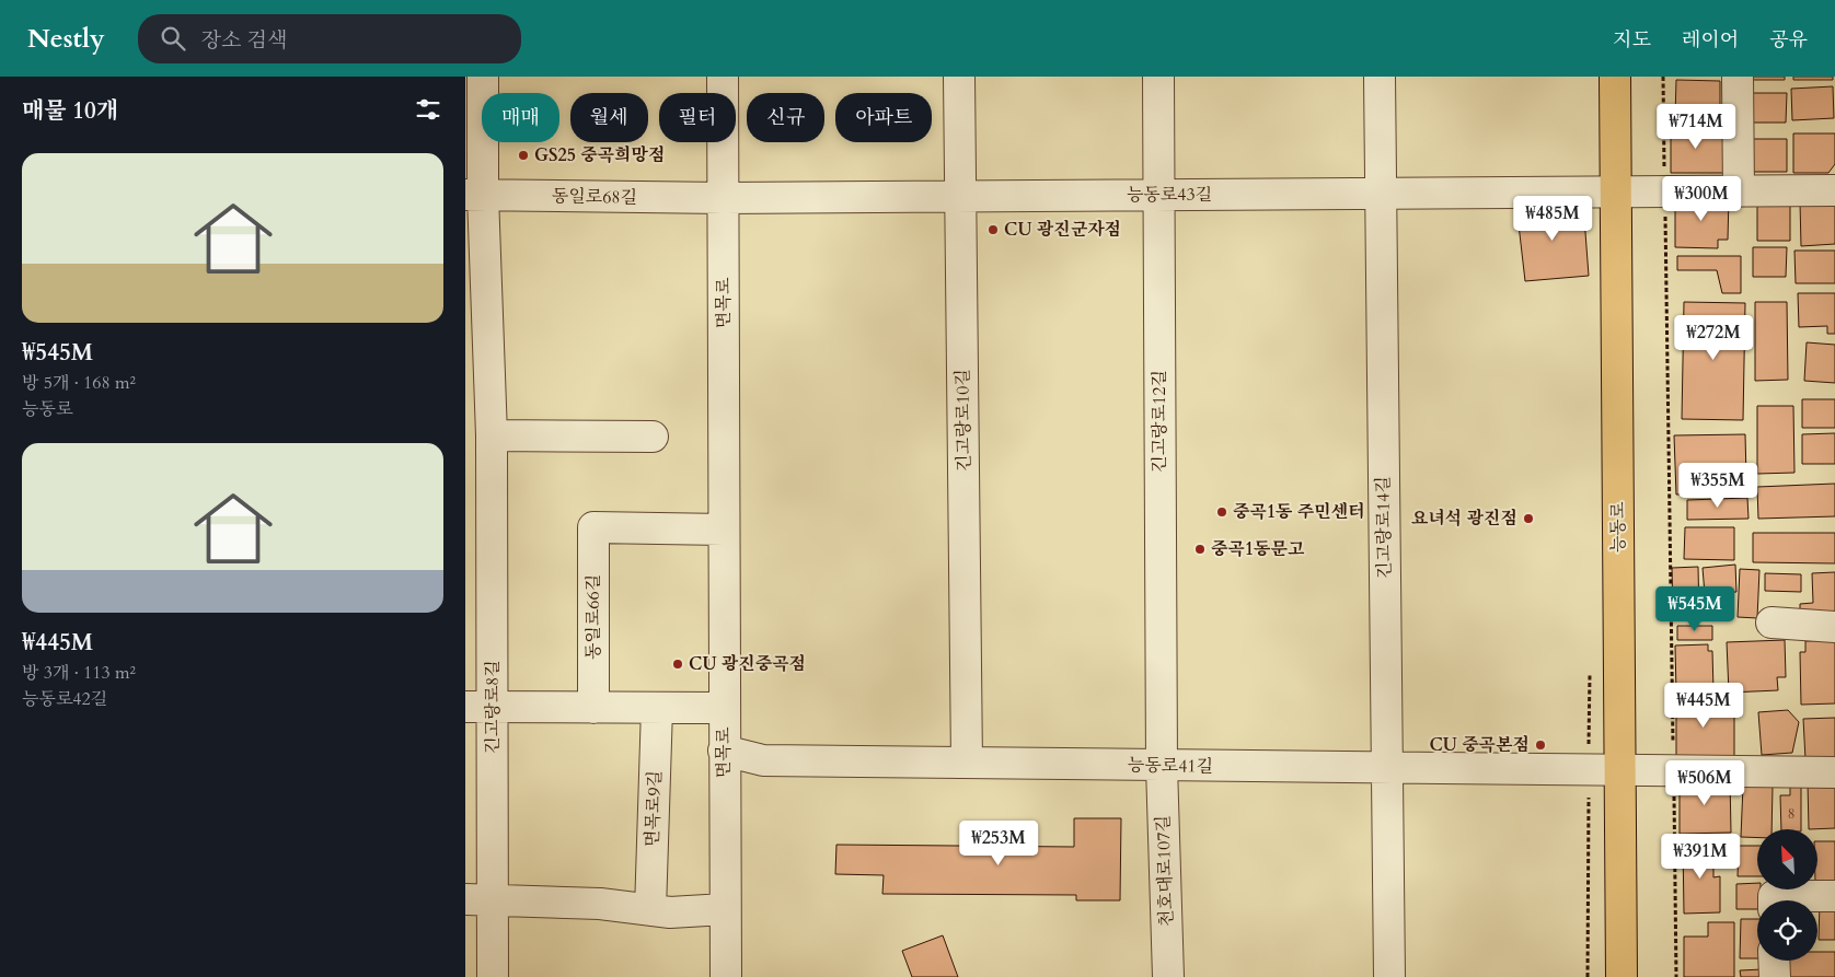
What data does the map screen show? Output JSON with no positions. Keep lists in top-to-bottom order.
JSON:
{
  "streets": {
    "main road": ["능동로"],
    "street": [
      "능동로43길",
      "동일로68길",
      "면목로",
      "긴고랑로10길",
      "긴고랑로12길",
      "긴고랑로14길",
      "동일로66길",
      "긴고랑로8길",
      "능동로41길",
      "면목로9길",
      "천호대로107길"
    ]
  },
  "crossings": [
    ["능동로43길", "동일로68길"],
    ["능동로43길", "면목로"],
    ["능동로43길", "긴고랑로10길"],
    ["능동로43길", "긴고랑로12길"],
    ["능동로43길", "긴고랑로14길"],
    ["능동로43길", "능동로"],
    ["동일로68길", "면목로"],
    ["동일로68길", "긴고랑로8길"],
    ["면목로", "동일로66길"],
    ["면목로", "능동로41길"],
    ["긴고랑로10길", "능동로41길"],
    ["긴고랑로12길", "능동로41길"],
    ["긴고랑로12길", "천호대로107길"],
    ["긴고랑로14길", "능동로41길"],
    ["능동로", "능동로41길"],
    ["능동로41길", "천호대로107길"]
  ],
  "places": [
    "GS25 중곡희망점",
    "CU 광진군자점",
    "중곡1동 주민센터",
    "요녀석 광진점",
    "중곡1동문고",
    "CU 광진중곡점",
    "CU 중곡본점"
  ],
  "house_numbers": ["8"],
  "north": "top left",
  "page": {
    "header": "Nestly",
    "search": "장소 검색",
    "nav": ["지도", "레이어", "공유"],
    "heading": "매물 10개",
    "chip": [
      "매매",
      "월세",
      "필터",
      "신규",
      "아파트"
    ],
    "price": [
      "₩714M",
      "₩300M",
      "₩485M",
      "₩272M",
      "₩355M",
      "₩545M",
      "₩445M",
      "₩506M",
      "₩253M",
      "₩391M"
    ],
    "list": [
      {
        "name": "₩545M",
        "note": "방 5개 · 168 m² · 능동로"
      },
      {
        "name": "₩445M",
        "note": "방 3개 · 113 m² · 능동로42길"
      }
    ]
  }
}
